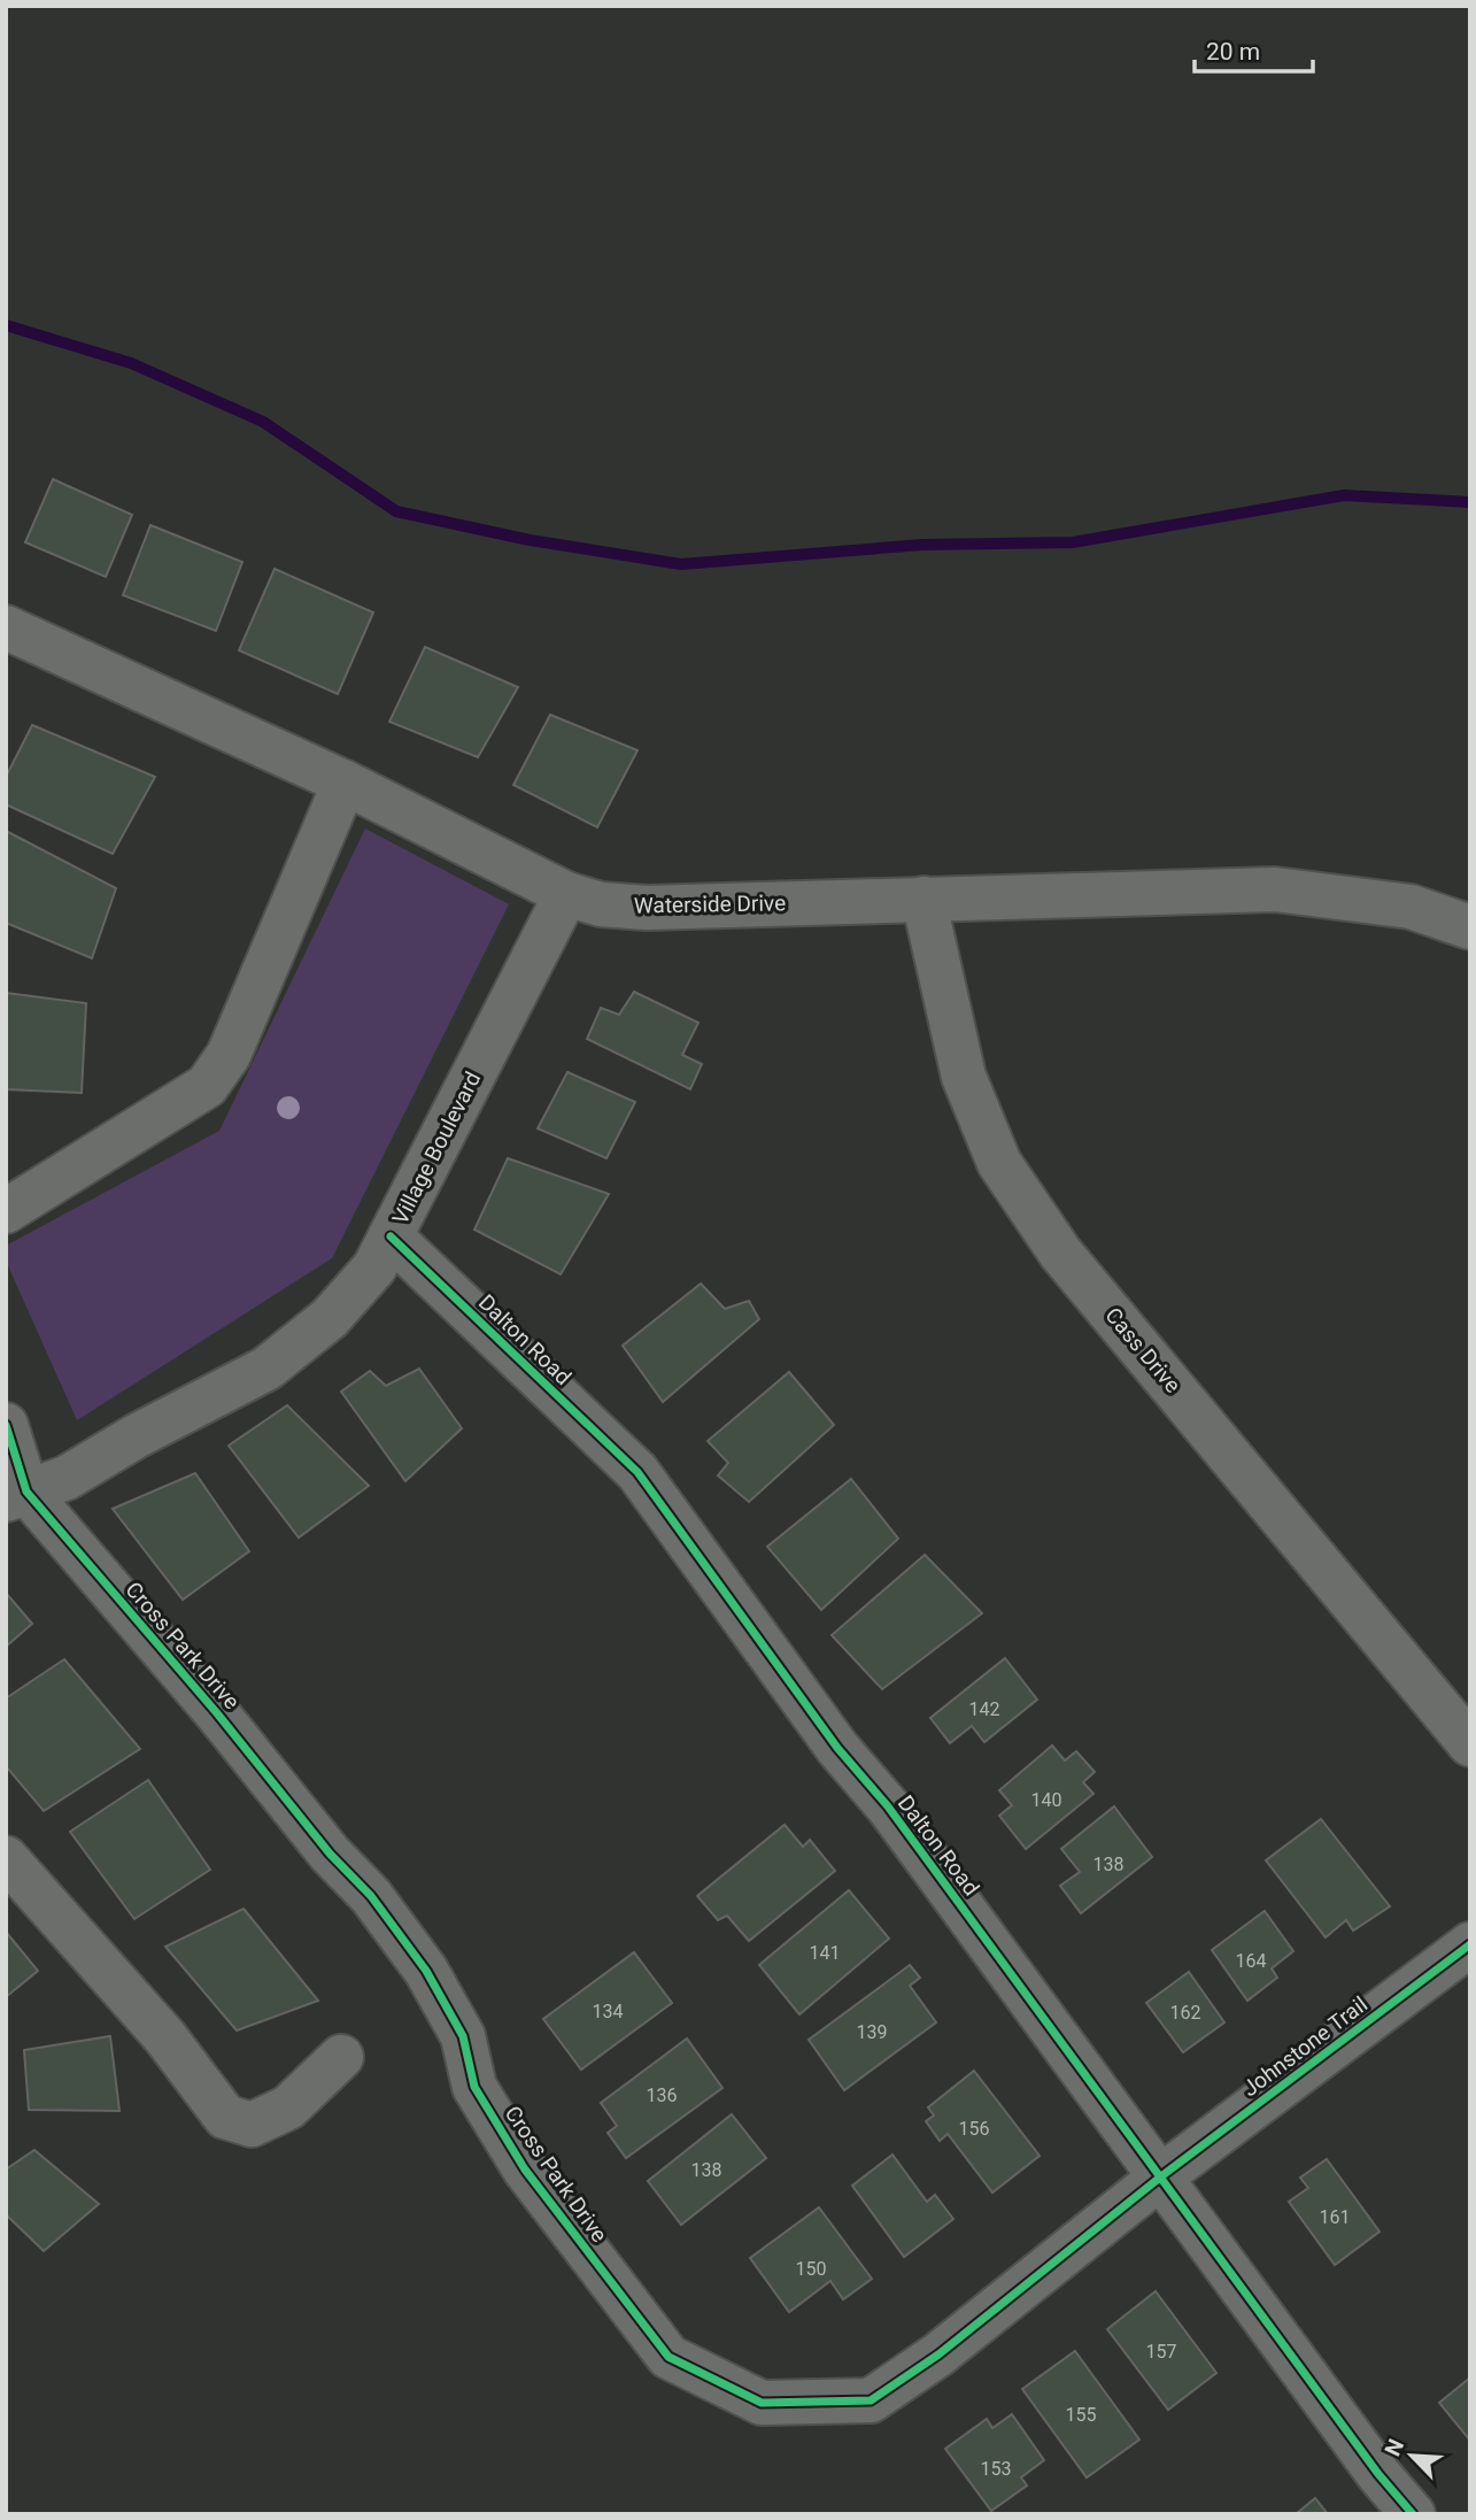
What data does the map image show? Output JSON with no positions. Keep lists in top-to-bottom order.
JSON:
{
  "streets": {
    "street": [
      "Waterside Drive",
      "Village Boulevard",
      "Dalton Road",
      "Cass Drive",
      "Cross Park Drive",
      "Johnstone Trail"
    ]
  },
  "crossings": [
    ["Waterside Drive", "Village Boulevard"],
    ["Waterside Drive", "Cass Drive"],
    ["Village Boulevard", "Dalton Road"],
    ["Village Boulevard", "Cross Park Drive"],
    ["Dalton Road", "Cross Park Drive"],
    ["Dalton Road", "Johnstone Trail"],
    ["Cross Park Drive", "Johnstone Trail"]
  ],
  "house_numbers": [
    "142",
    "140",
    "138",
    "141",
    "164",
    "134",
    "162",
    "139",
    "136",
    "156",
    "138",
    "161",
    "150",
    "157",
    "155",
    "153"
  ],
  "scale_bar": "20 m",
  "north": "top left"
}
